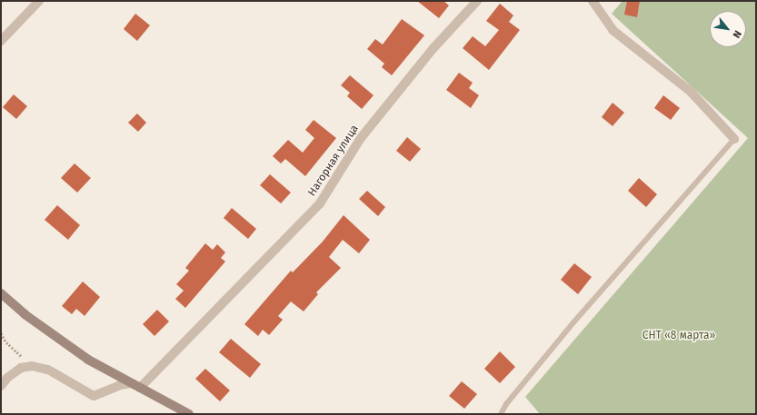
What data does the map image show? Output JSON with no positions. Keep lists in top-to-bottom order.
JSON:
{
  "streets": {
    "street": ["Нагорная улица"]
  },
  "parks": ["СНТ «8 марта»"],
  "north": "bottom right"
}
